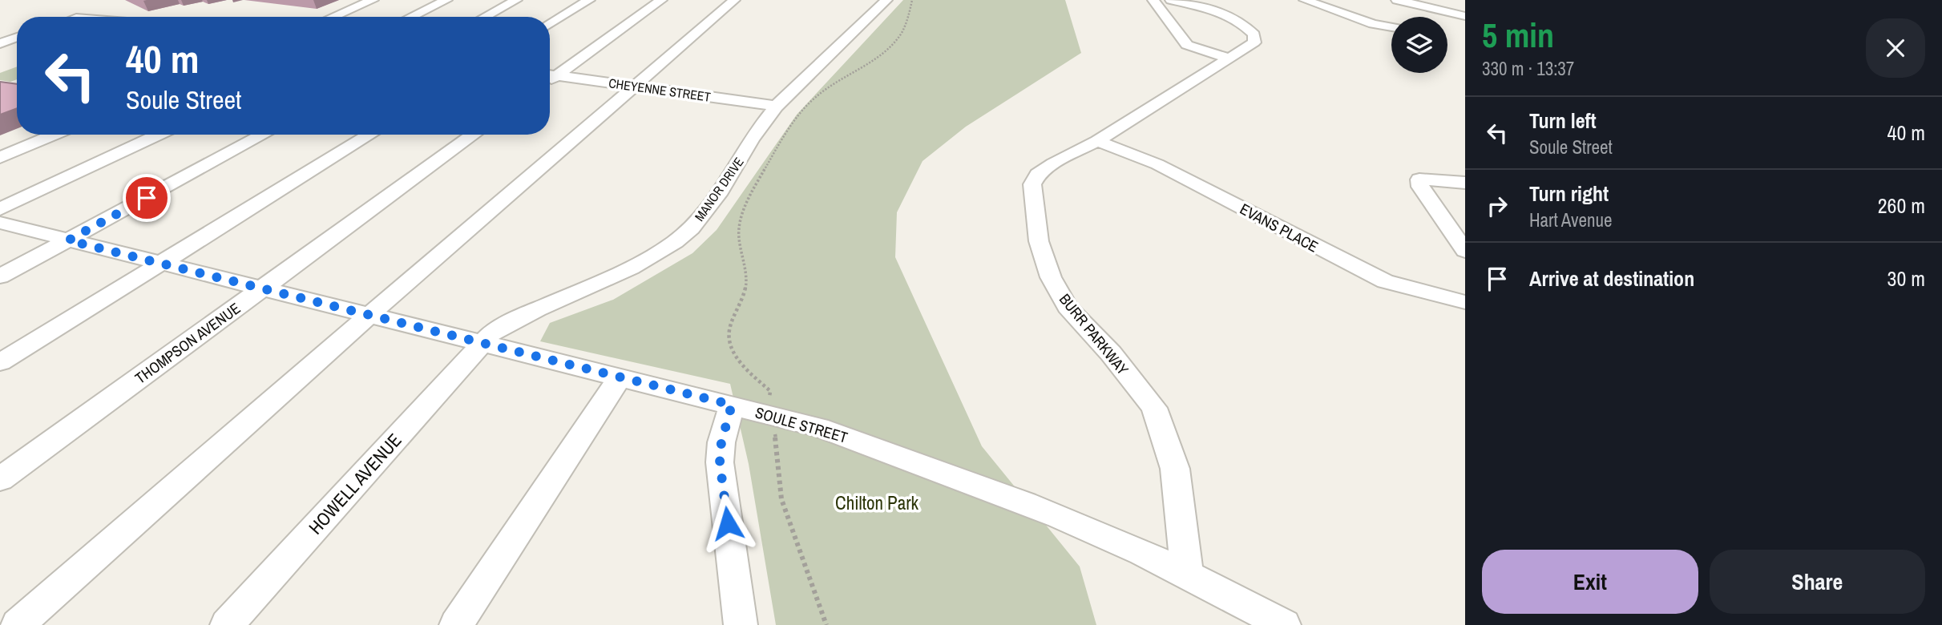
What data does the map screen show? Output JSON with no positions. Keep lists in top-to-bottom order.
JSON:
{
  "streets": {
    "street": [
      "CHEYENNE STREET",
      "MANOR DRIVE",
      "EVANS PLACE",
      "BURR PARKWAY",
      "THOMPSON AVENUE",
      "SOULE STREET",
      "HOWELL AVENUE"
    ]
  },
  "crossings": [
    ["CHEYENNE STREET", "MANOR DRIVE"],
    ["MANOR DRIVE", "SOULE STREET"],
    ["MANOR DRIVE", "HOWELL AVENUE"],
    ["EVANS PLACE", "BURR PARKWAY"],
    ["BURR PARKWAY", "SOULE STREET"],
    ["THOMPSON AVENUE", "SOULE STREET"],
    ["SOULE STREET", "HOWELL AVENUE"]
  ],
  "parks": ["Chilton Park"],
  "page": {
    "heading": ["5 min", "330 m · 13:37"],
    "turn": ["40 m", "Soule Street"],
    "list": [
      {
        "name": "Turn left",
        "note": "Soule Street",
        "value": "40 m"
      },
      {
        "name": "Turn right",
        "note": "Hart Avenue",
        "value": "260 m"
      },
      {
        "name": "Arrive at destination",
        "value": "30 m"
      }
    ],
    "buttons": ["Exit", "Share"]
  }
}
